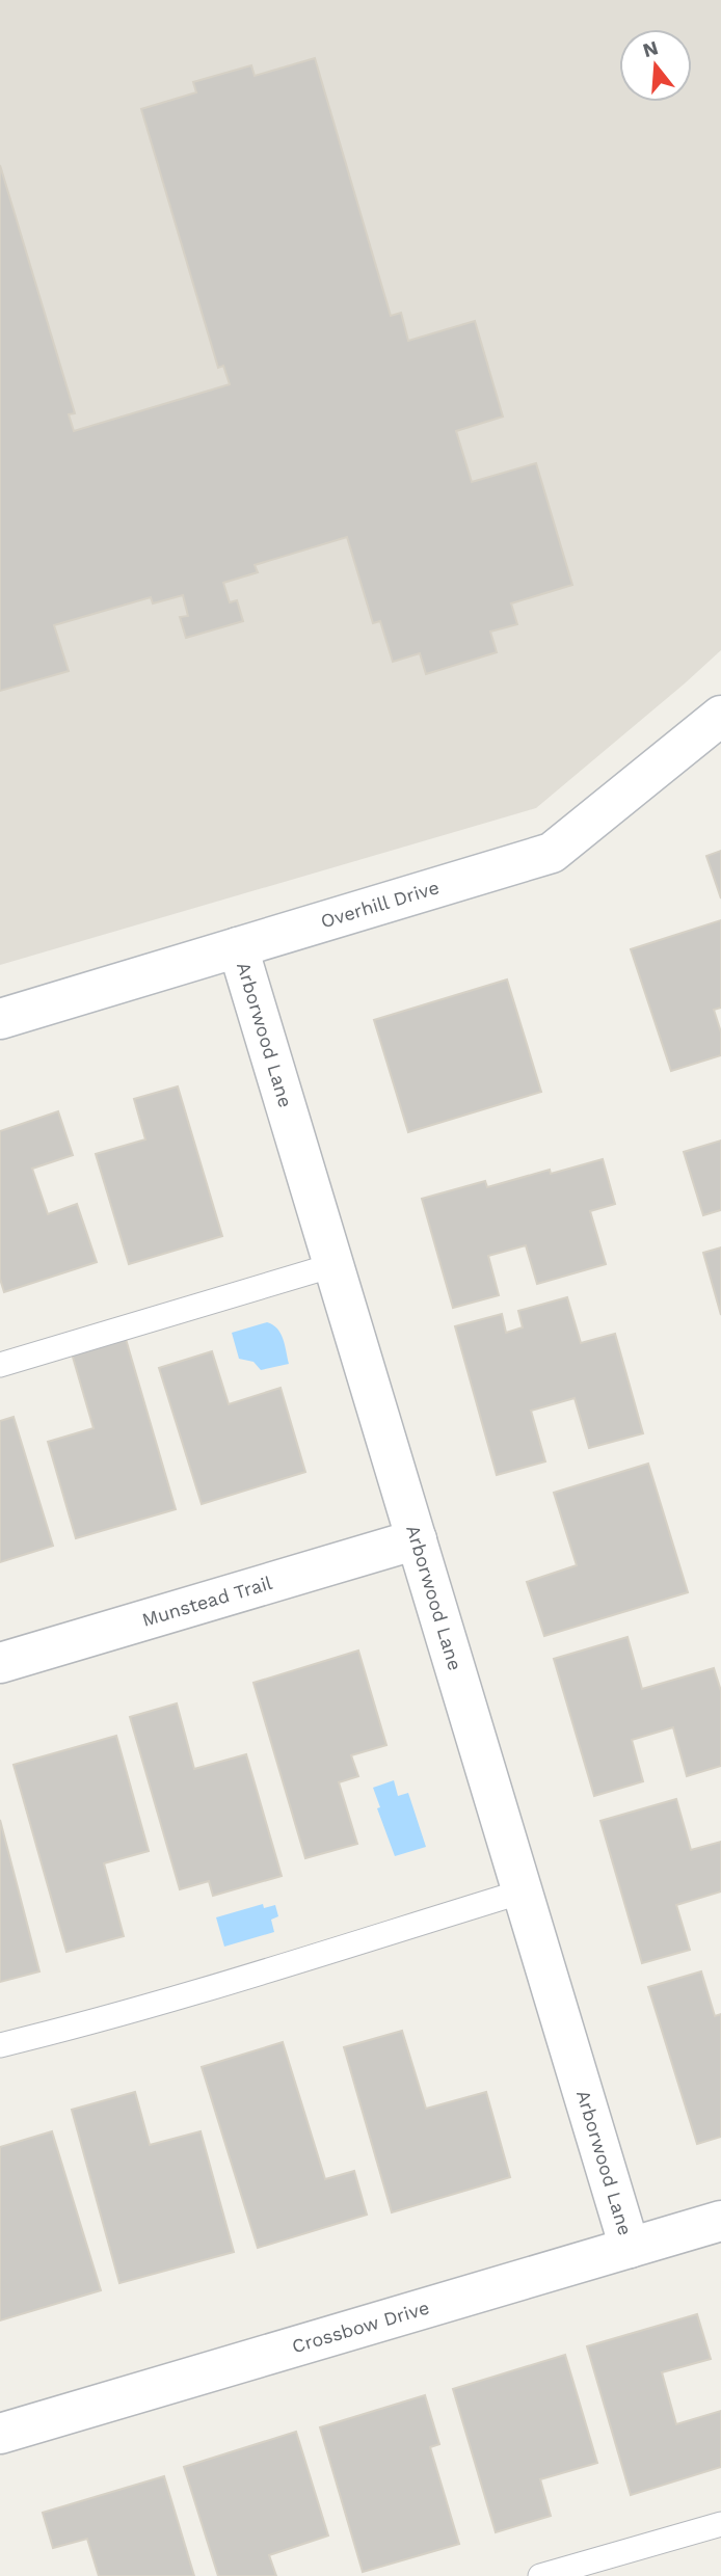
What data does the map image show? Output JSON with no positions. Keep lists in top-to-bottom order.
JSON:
{
  "streets": {
    "street": [
      "Overhill Drive",
      "Arborwood Lane",
      "Munstead Trail",
      "Crossbow Drive"
    ]
  },
  "crossings": [
    ["Overhill Drive", "Arborwood Lane"],
    ["Arborwood Lane", "Munstead Trail"],
    ["Arborwood Lane", "Crossbow Drive"]
  ],
  "north": "top"
}
